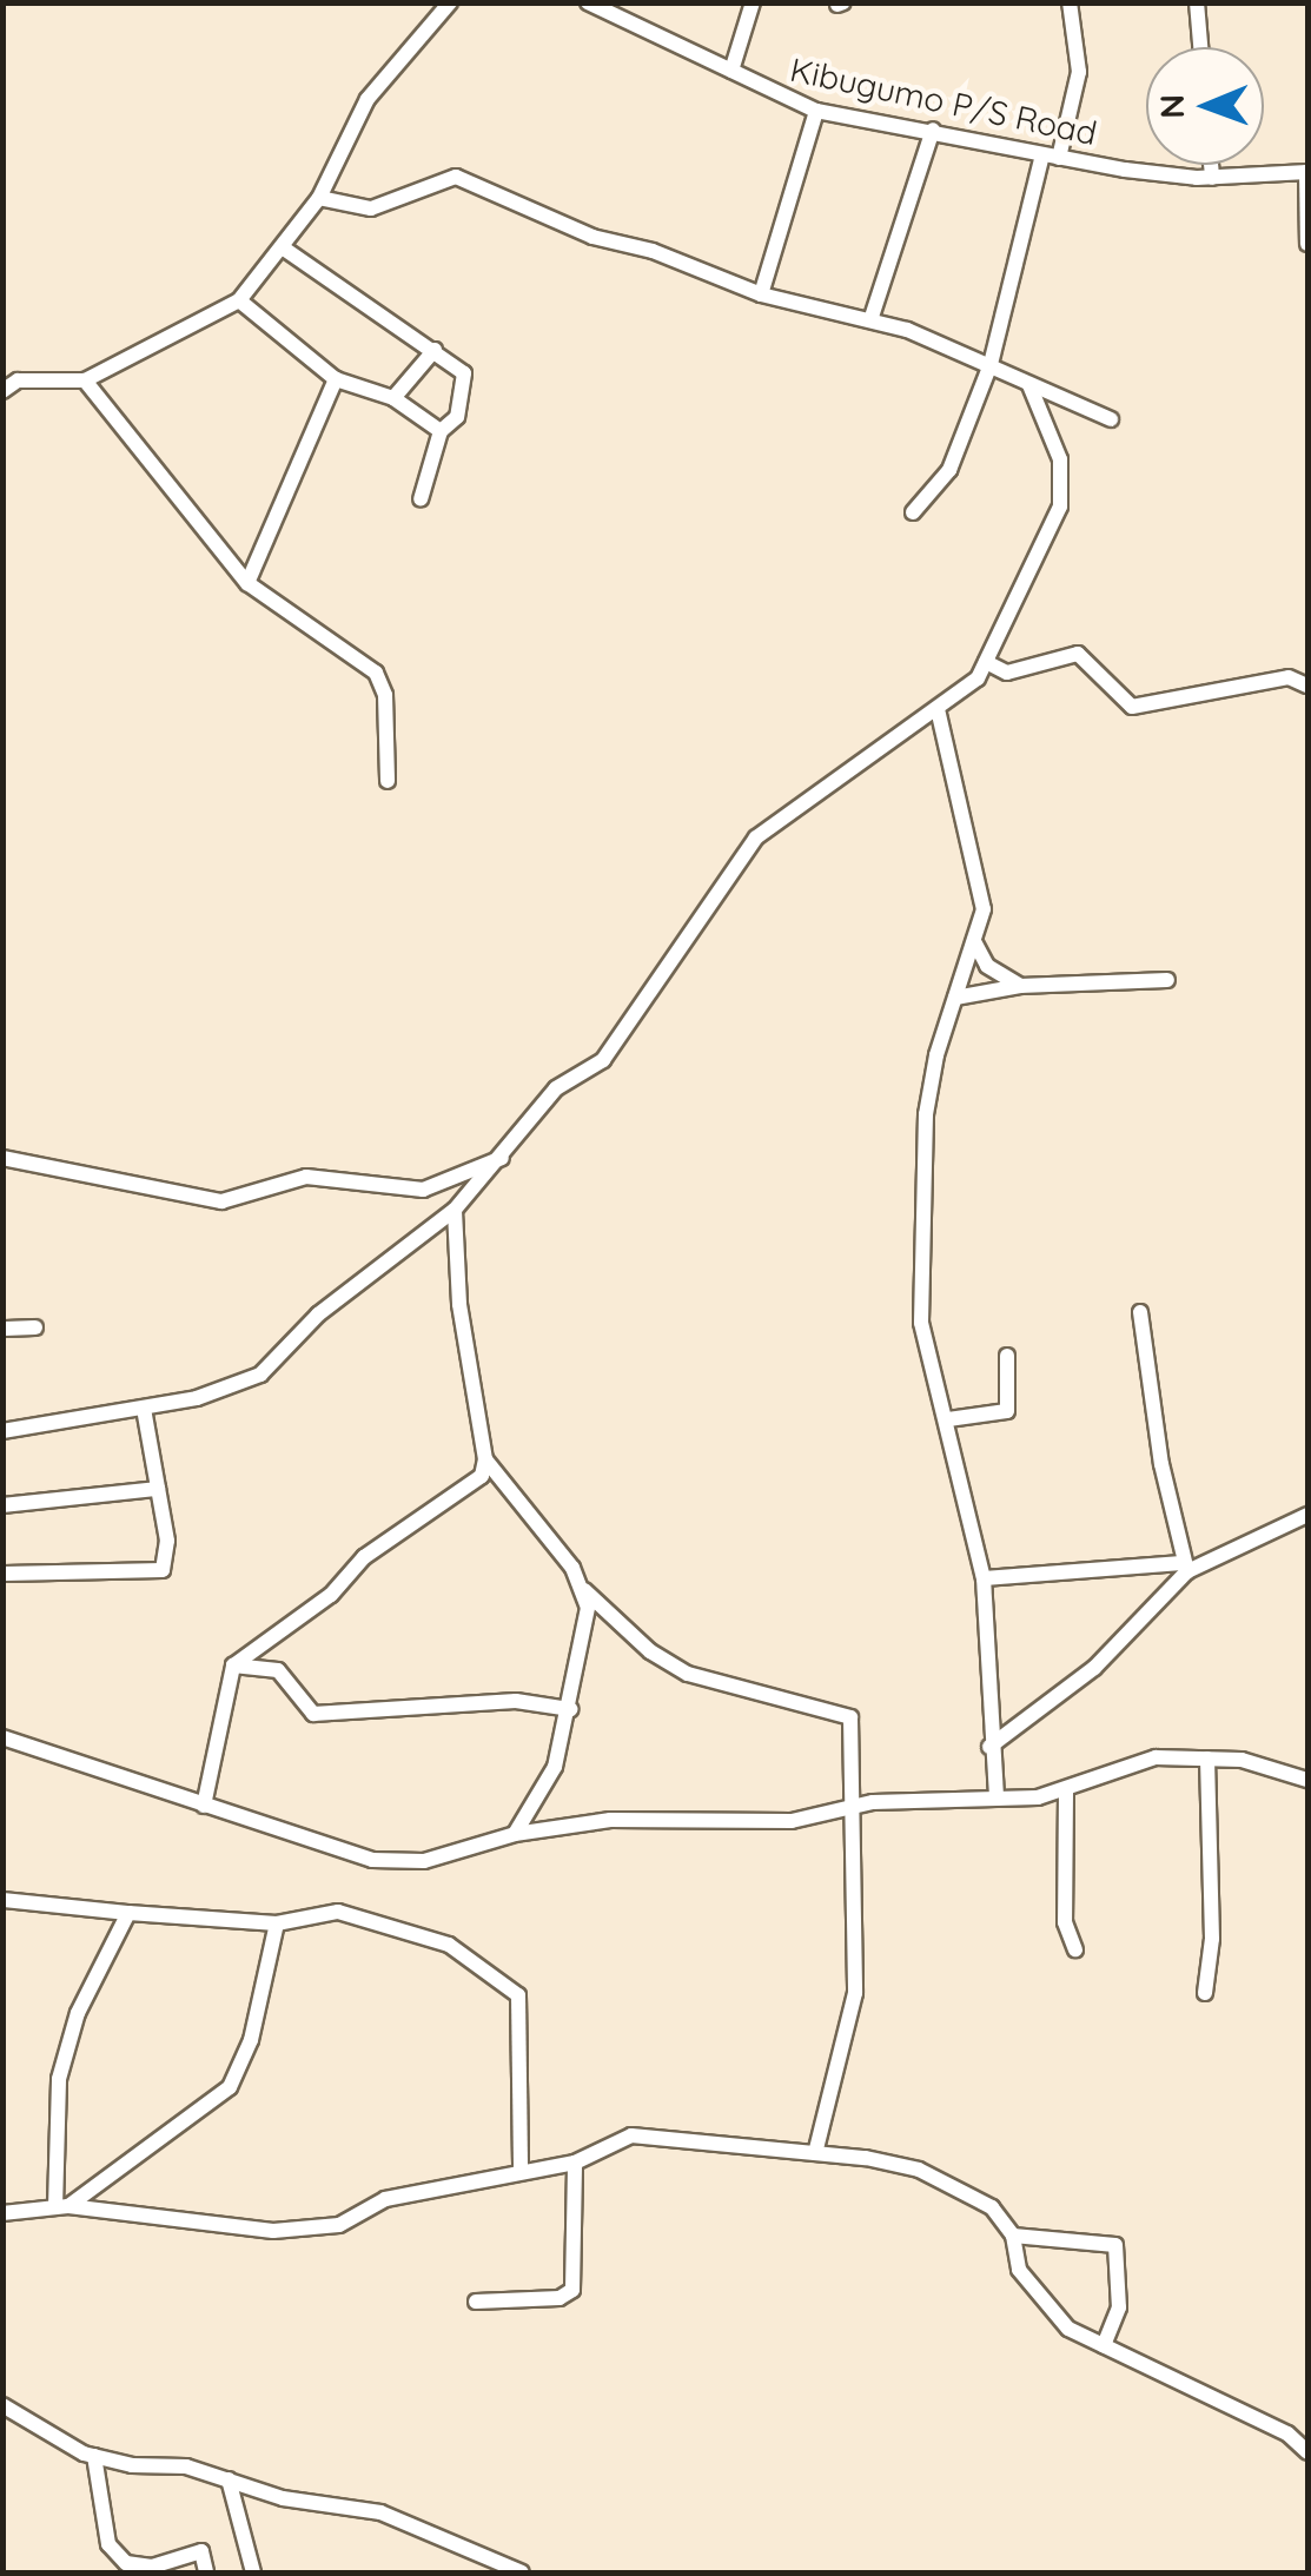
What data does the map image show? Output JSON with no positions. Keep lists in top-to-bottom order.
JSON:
{
  "streets": {
    "street": ["Kibugumo P/S Road"]
  },
  "north": "left"
}
